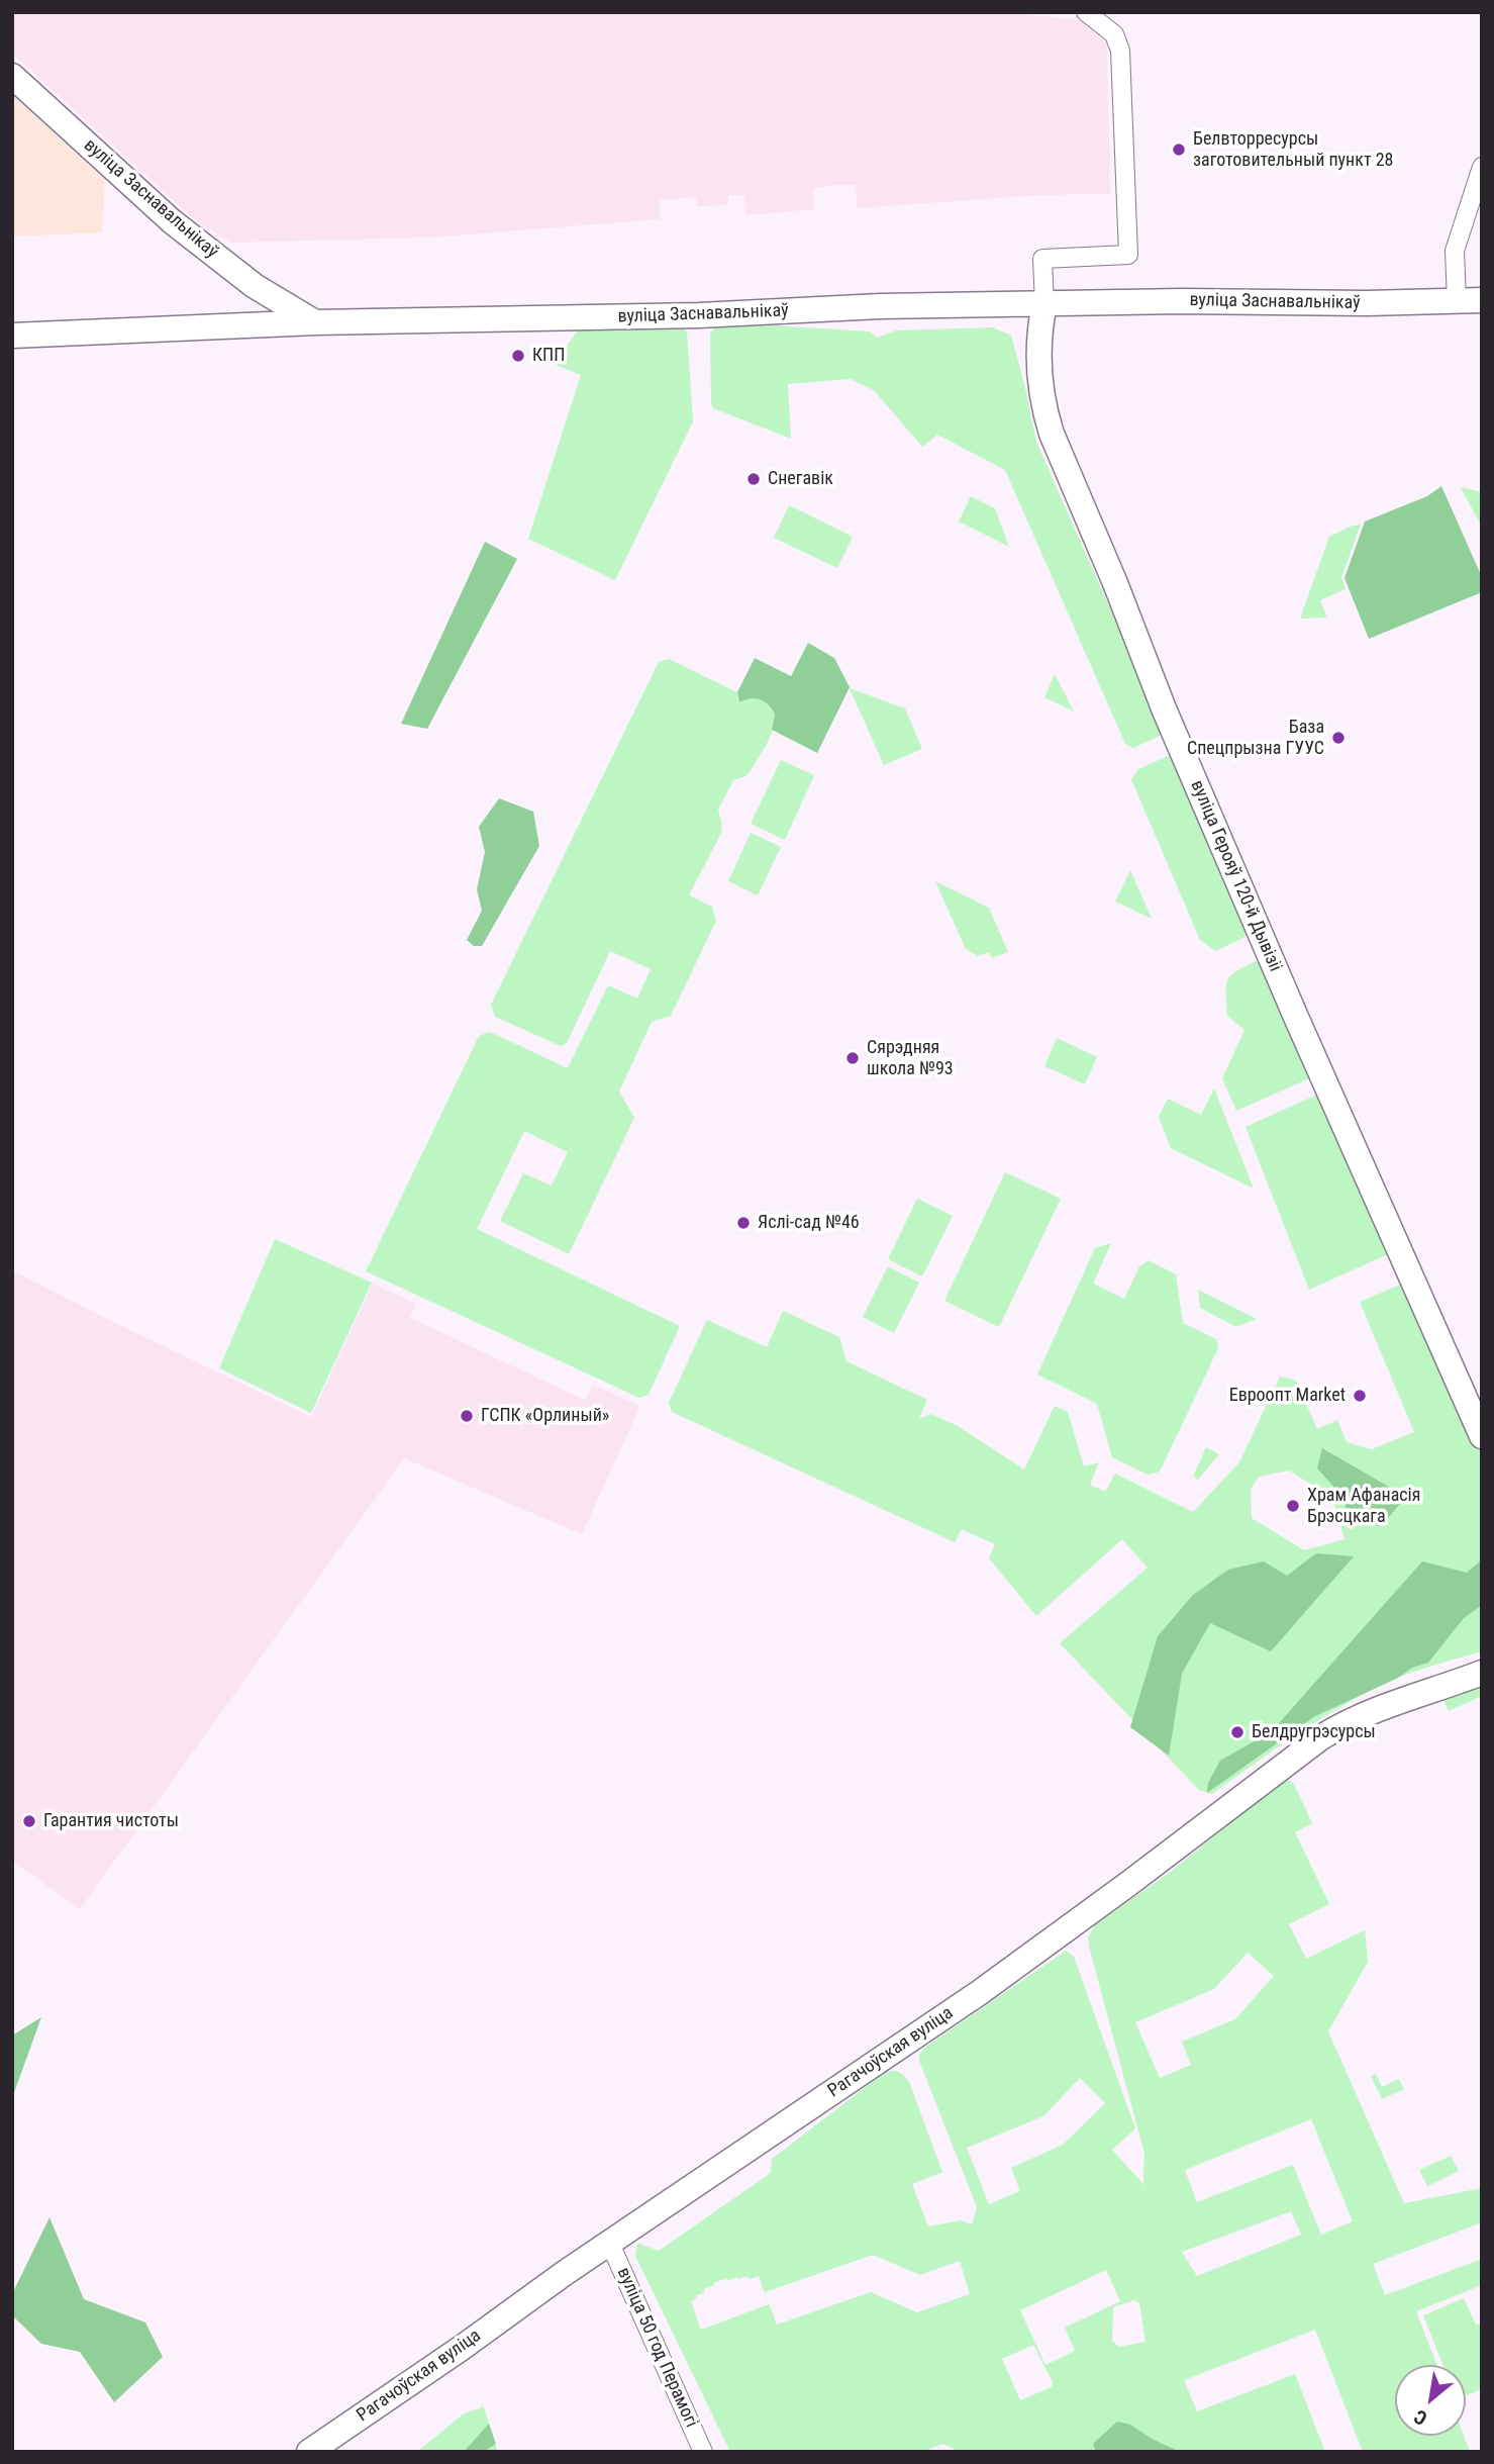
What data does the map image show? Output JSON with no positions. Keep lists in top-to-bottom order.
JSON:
{
  "streets": {
    "street": [
      "вуліца Заснавальнікаў",
      "вуліца Герояў 120-й Дывізіі",
      "Рагачоўская вуліца",
      "вуліца 50 год Перамогі"
    ]
  },
  "crossings": [
    ["вуліца Заснавальнікаў", "вуліца Герояў 120-й Дывізіі"],
    ["Рагачоўская вуліца", "вуліца 50 год Перамогі"]
  ],
  "places": [
    "Белвторресурсы заготовительный пункт 28",
    "КПП",
    "Снегавік",
    "База Спецпрызна ГУУС",
    "Сярэдняя школа №93",
    "Яслі-сад №46",
    "Евроопт Market",
    "ГСПК «Орлиный»",
    "Храм Афанасія Брэсцкага",
    "Белдругрэсурсы",
    "Гарантия чистоты"
  ],
  "north": "bottom left"
}
